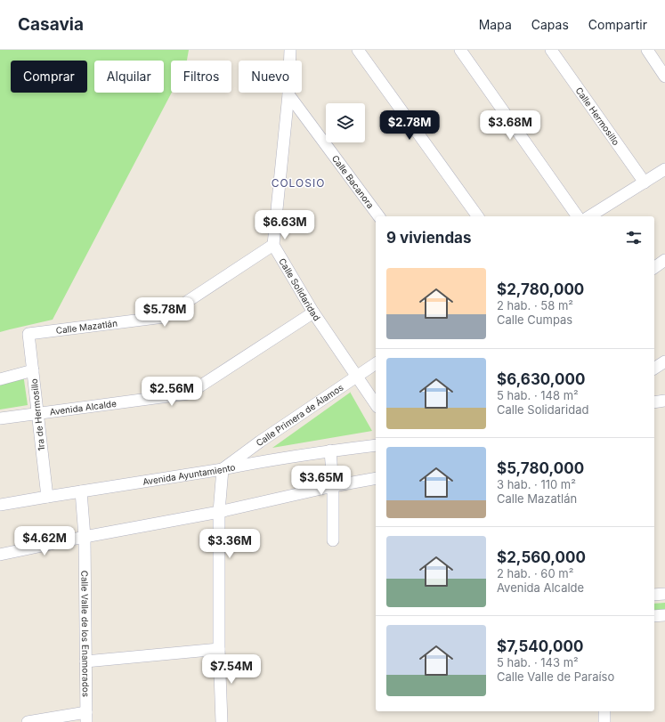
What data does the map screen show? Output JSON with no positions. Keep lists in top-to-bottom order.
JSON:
{
  "streets": {
    "street": [
      "Calle Hermosillo",
      "Calle Bacanora",
      "Calle Solidaridad",
      "Calle Mazatlán",
      "Avenida Alcalde",
      "1ra de Hermosillo",
      "Calle Primera de Álamos",
      "Avenida Ayuntamiento",
      "Calle Valle de los Enamorados"
    ]
  },
  "crossings": [
    ["Calle Solidaridad", "Calle Mazatlán"],
    ["Calle Solidaridad", "Avenida Alcalde"],
    ["Calle Solidaridad", "Calle Primera de Álamos"],
    ["Calle Mazatlán", "1ra de Hermosillo"],
    ["Avenida Alcalde", "1ra de Hermosillo"],
    ["1ra de Hermosillo", "Avenida Ayuntamiento"],
    ["Calle Primera de Álamos", "Avenida Ayuntamiento"],
    ["Avenida Ayuntamiento", "Calle Valle de los Enamorados"]
  ],
  "districts": ["COLOSIO"],
  "page": {
    "header": "Casavia",
    "nav": ["Mapa", "Capas", "Compartir"],
    "chip": [
      "Comprar",
      "Alquilar",
      "Filtros",
      "Nuevo"
    ],
    "price": [
      "$2.78M",
      "$3.68M",
      "$6.63M",
      "$5.78M",
      "$2.56M",
      "$3.65M",
      "$4.62M",
      "$3.36M",
      "$7.54M"
    ],
    "heading": "9 viviendas",
    "list": [
      {
        "name": "$2,780,000",
        "note": "2 hab. · 58 m² · Calle Cumpas"
      },
      {
        "name": "$6,630,000",
        "note": "5 hab. · 148 m² · Calle Solidaridad"
      },
      {
        "name": "$5,780,000",
        "note": "3 hab. · 110 m² · Calle Mazatlán"
      },
      {
        "name": "$2,560,000",
        "note": "2 hab. · 60 m² · Avenida Alcalde"
      },
      {
        "name": "$7,540,000",
        "note": "5 hab. · 143 m² · Calle Valle de Paraíso"
      }
    ]
  }
}
